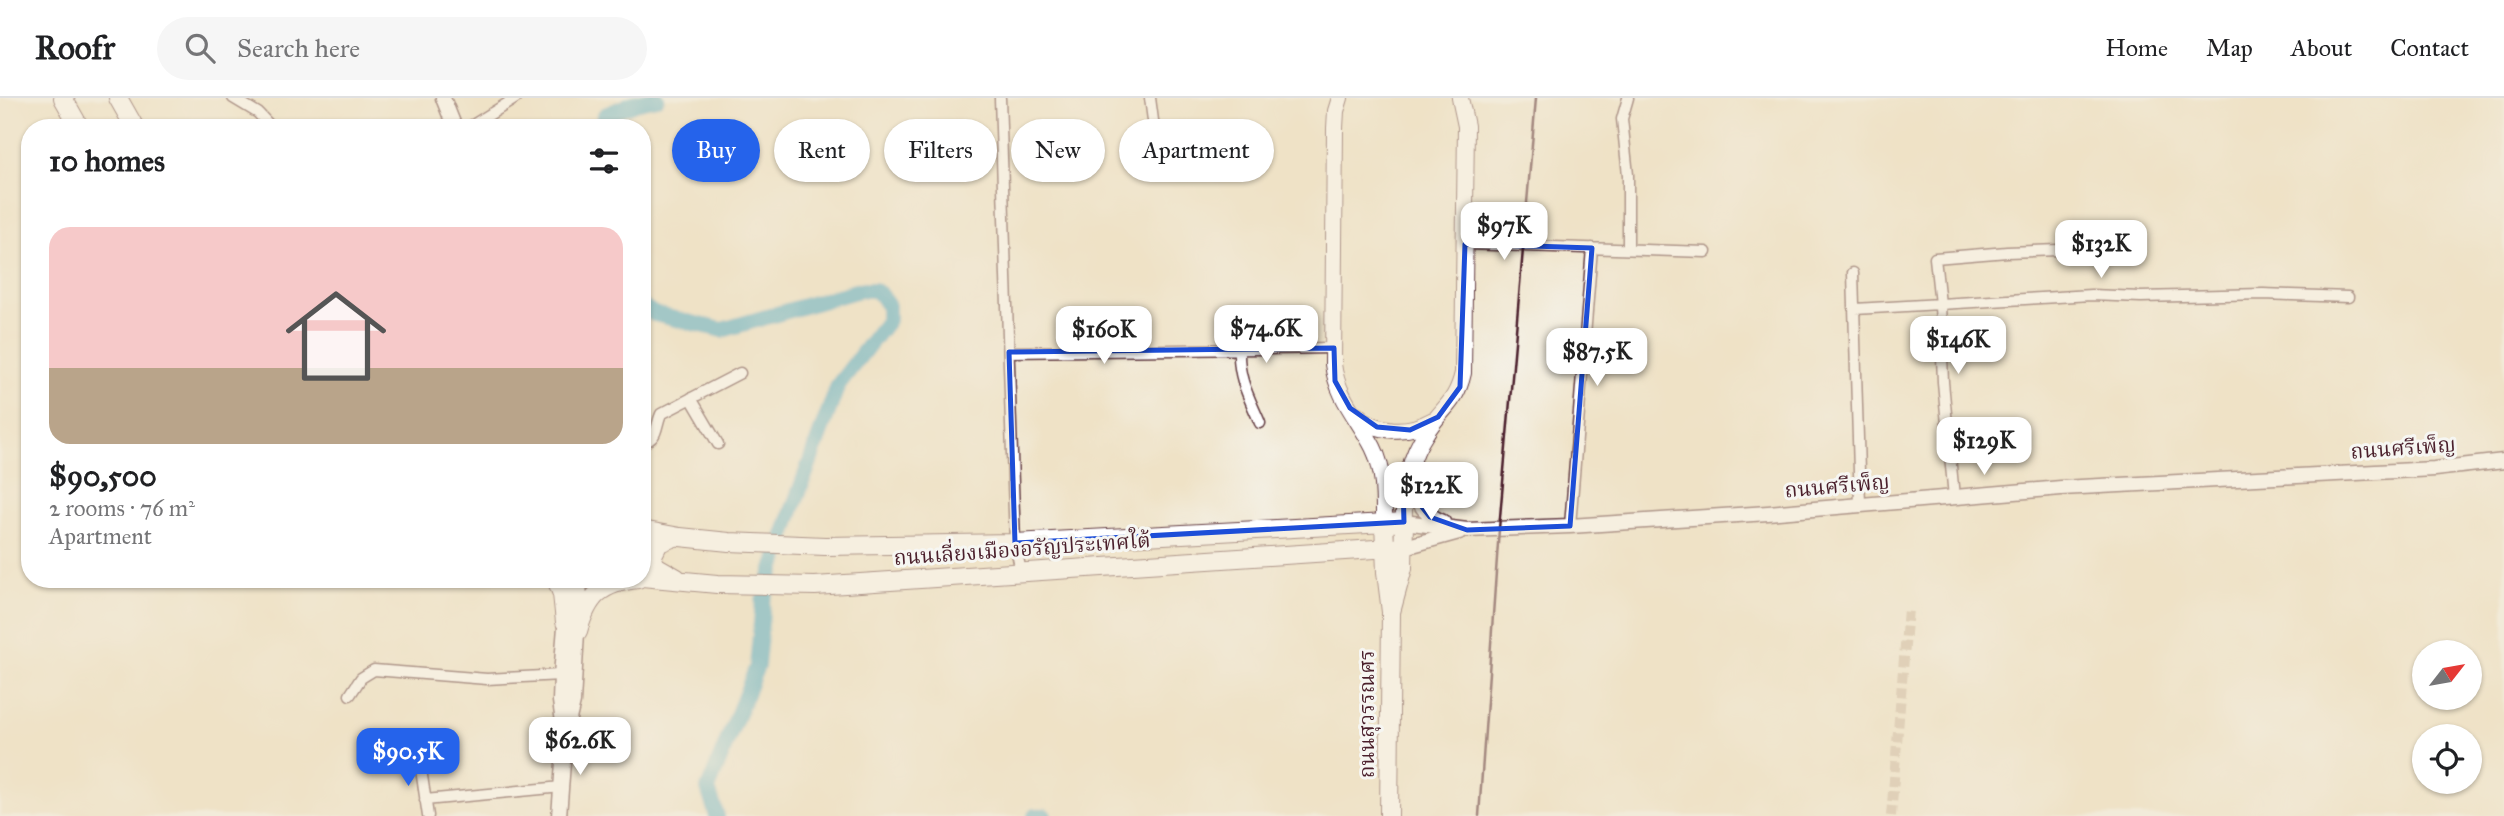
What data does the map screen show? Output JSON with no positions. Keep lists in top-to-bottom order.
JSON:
{
  "streets": {
    "highway": ["ถนนเลี่ยงเมืองอรัญประเทศใต้", "ถนนสุวรรณศร"],
    "main road": ["ถนนศรีเพ็ญ"]
  },
  "crossings": [
    ["ถนนศรีเพ็ญ", "ถนนเลี่ยงเมืองอรัญประเทศใต้"],
    ["ถนนศรีเพ็ญ", "ถนนสุวรรณศร"],
    ["ถนนเลี่ยงเมืองอรัญประเทศใต้", "ถนนสุวรรณศร"]
  ],
  "north": "top right",
  "page": {
    "header": "Roofr",
    "search": "Search here",
    "nav": [
      "Home",
      "Map",
      "About",
      "Contact"
    ],
    "chip": [
      "Buy",
      "Rent",
      "Filters",
      "New",
      "Apartment"
    ],
    "heading": "10 homes",
    "price": [
      "$97K",
      "$132K",
      "$74.6K",
      "$160K",
      "$146K",
      "$87.5K",
      "$129K",
      "$122K",
      "$62.6K",
      "$90.5K"
    ],
    "list": [
      {
        "name": "$90,500",
        "note": "2 rooms · 76 m² · Apartment"
      }
    ]
  }
}
